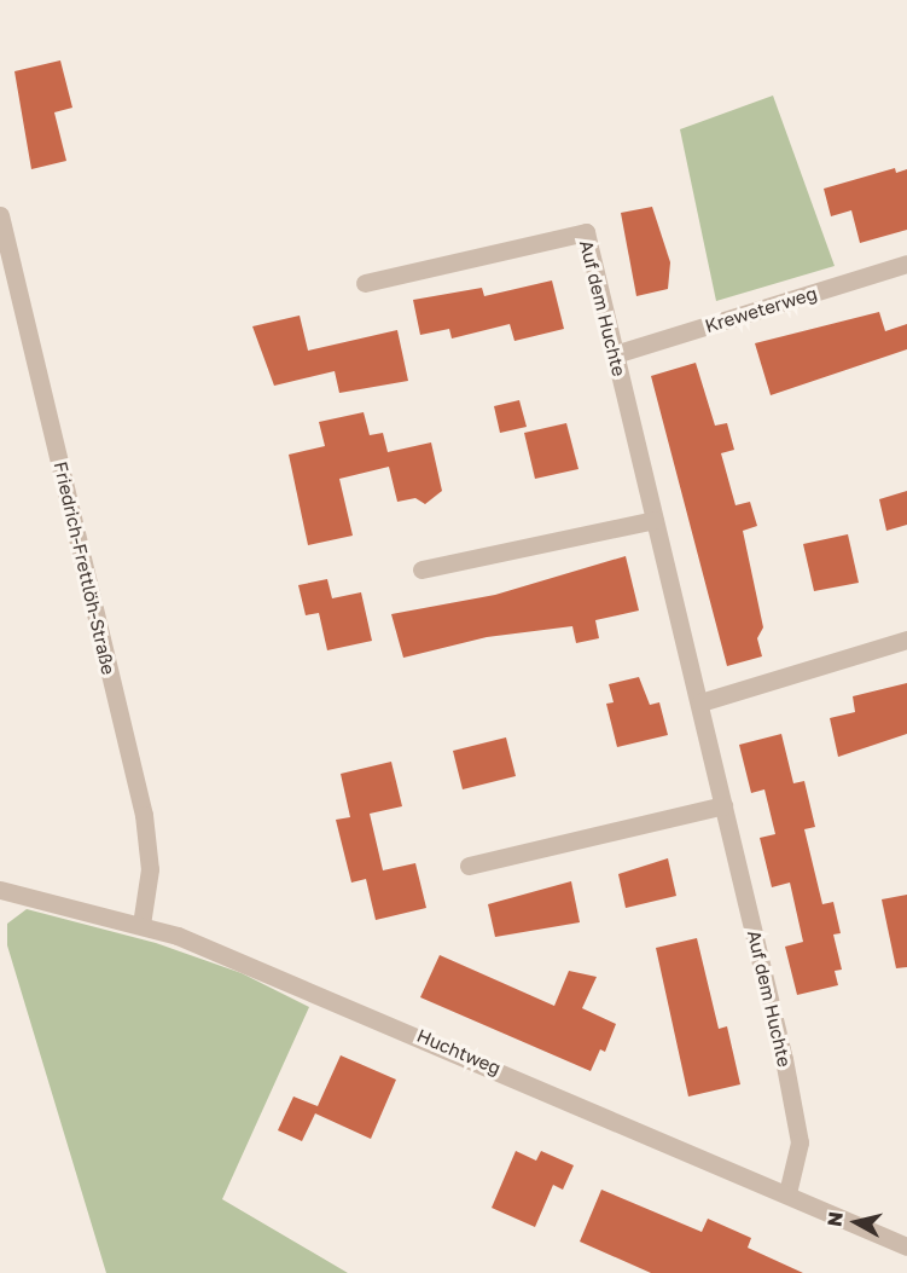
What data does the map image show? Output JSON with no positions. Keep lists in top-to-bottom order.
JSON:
{
  "streets": {
    "street": [
      "Auf dem Huchte",
      "Kreweterweg",
      "Friedrich-Frettlöh-Straße",
      "Huchtweg"
    ]
  },
  "crossings": [
    ["Auf dem Huchte", "Kreweterweg"],
    ["Auf dem Huchte", "Huchtweg"],
    ["Friedrich-Frettlöh-Straße", "Huchtweg"]
  ],
  "north": "left"
}
